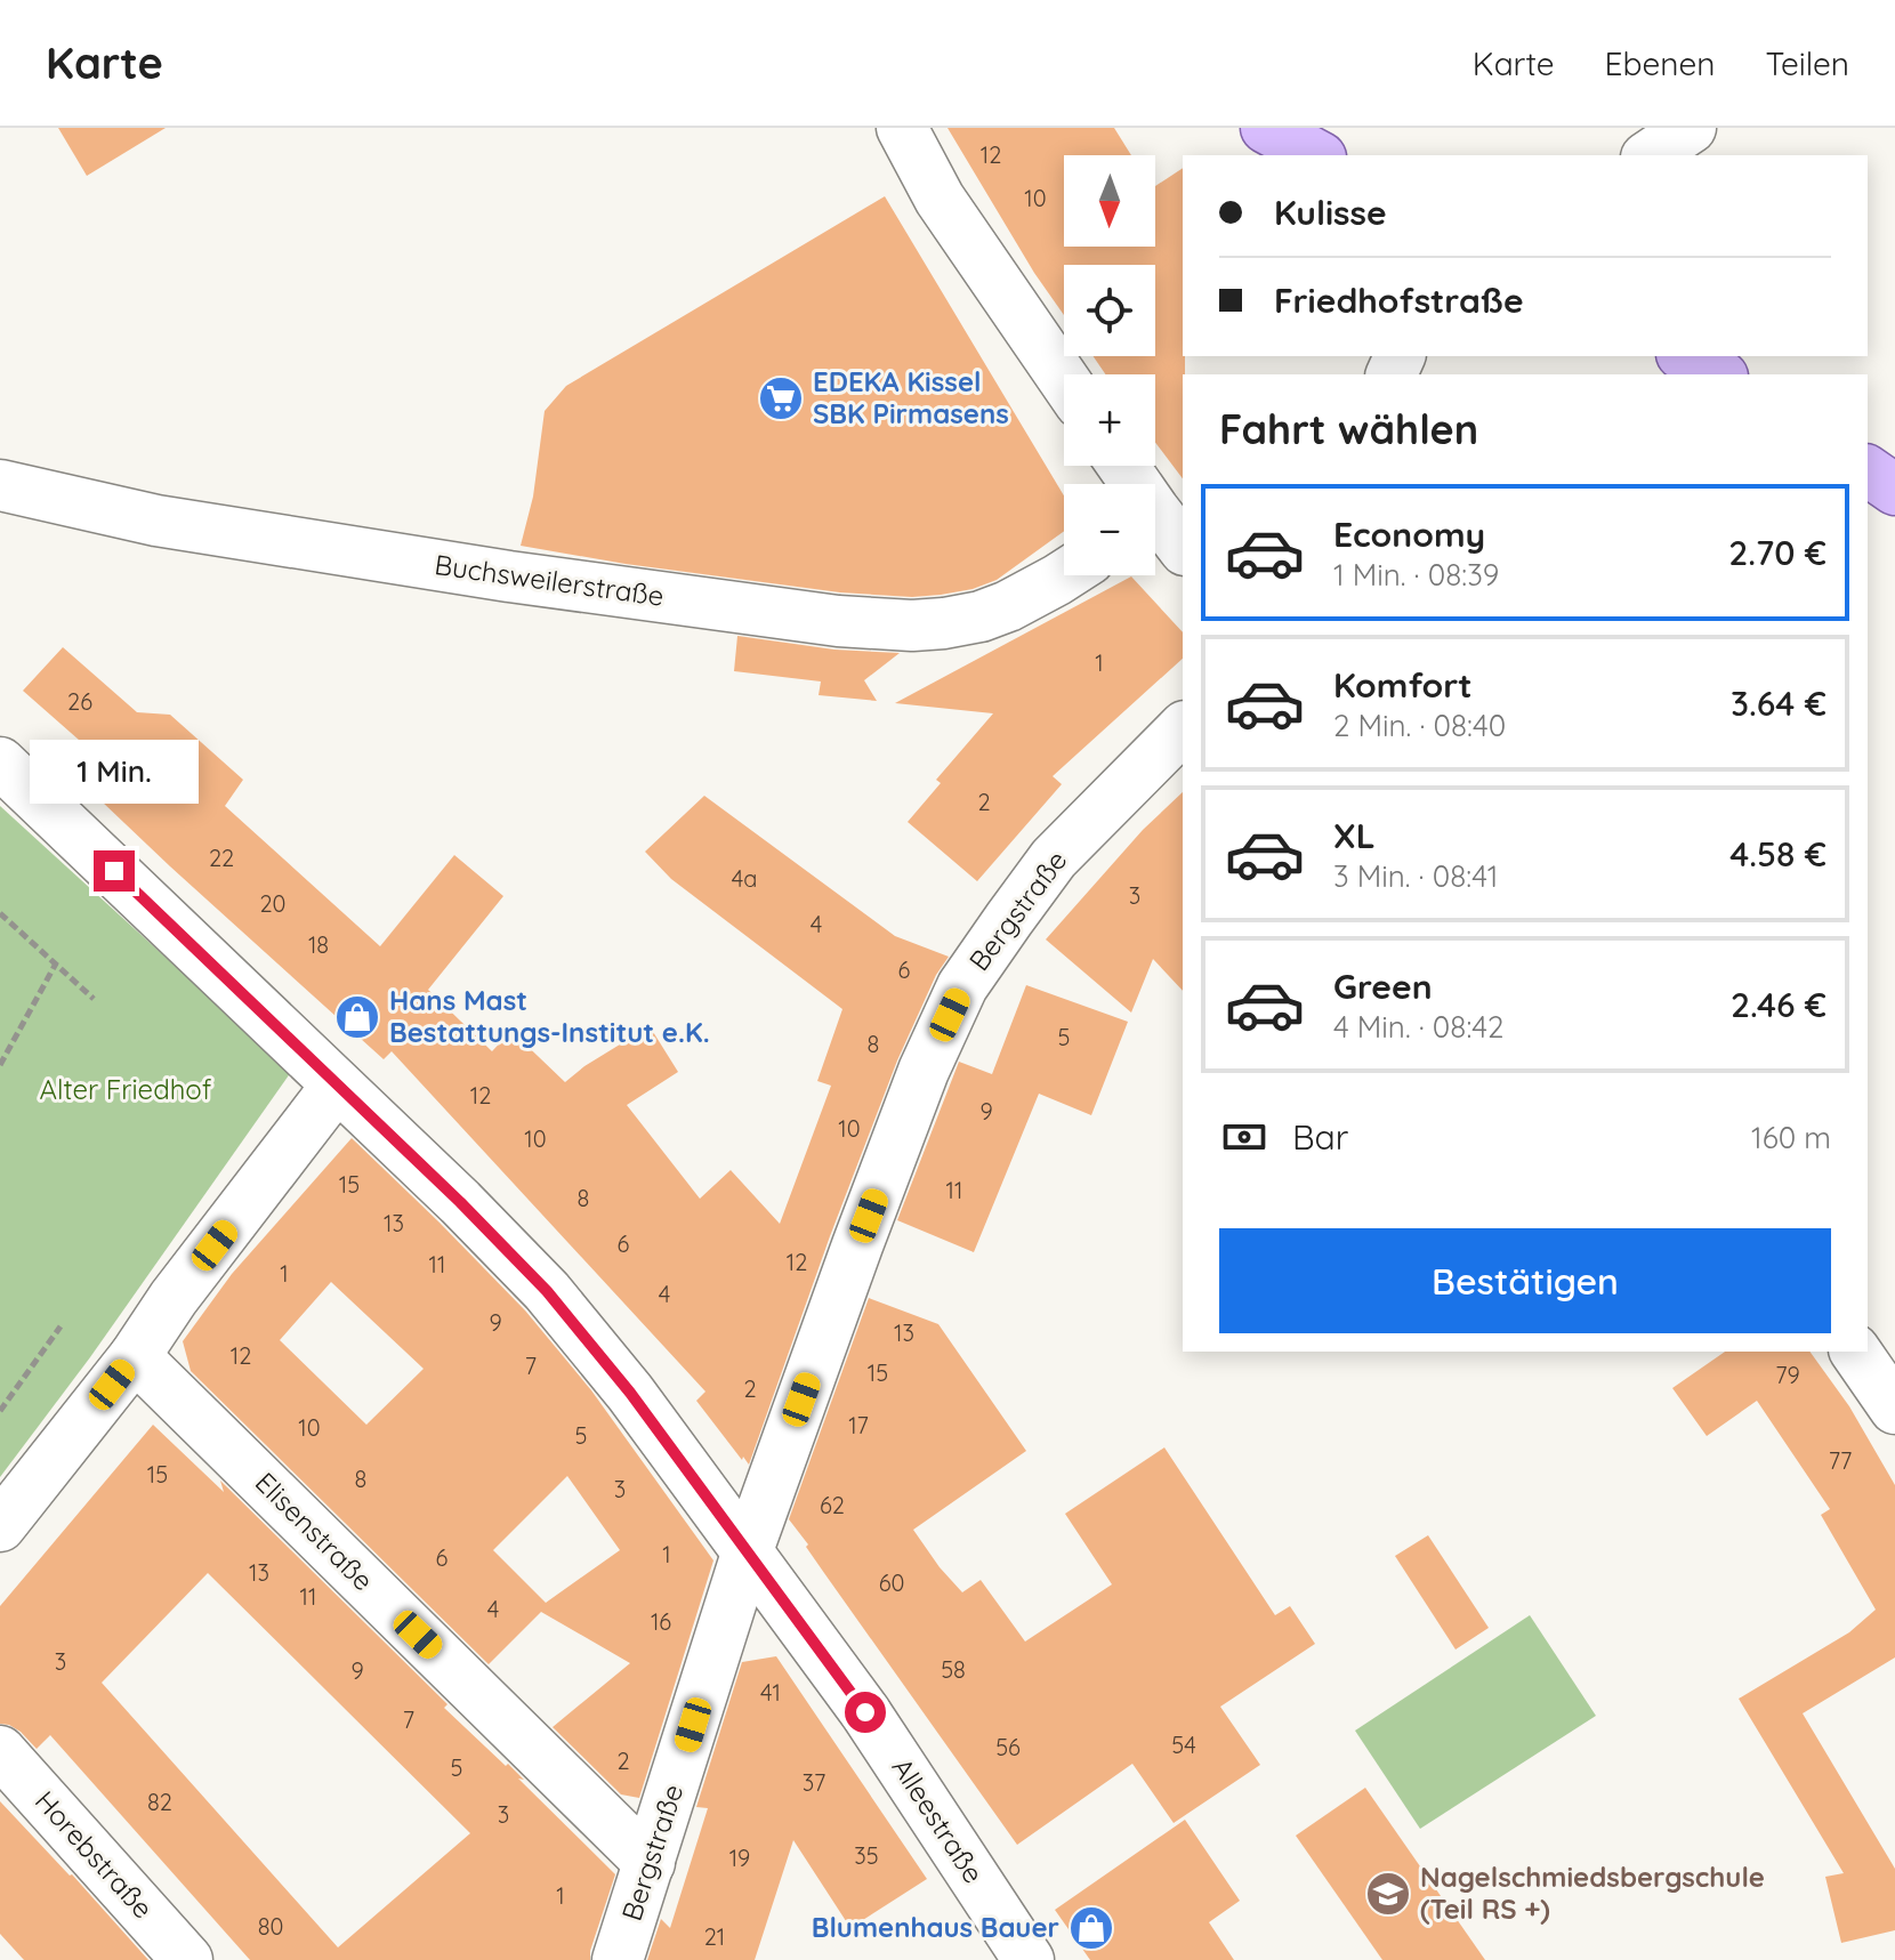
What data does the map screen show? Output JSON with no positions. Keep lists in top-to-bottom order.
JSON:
{
  "streets": {
    "street": [
      "Buchsweilerstraße",
      "Bergstraße",
      "Elisenstraße",
      "Alleestraße",
      "Horebstraße"
    ]
  },
  "crossings": [
    ["Bergstraße", "Elisenstraße"],
    ["Bergstraße", "Alleestraße"]
  ],
  "parks": ["Alter Friedhof"],
  "places": {
    "supermarket": ["EDEKA Kissel SBK Pirmasens"],
    "shop": ["Hans Mast Bestattungs-Institut e.K.", "Blumenhaus Bauer"],
    "school or university": ["Nagelschmiedsbergschule (Teil RS +)"]
  },
  "house_numbers": [
    "12",
    "10",
    "1",
    "26",
    "2",
    "22",
    "4a",
    "3",
    "20",
    "4",
    "18",
    "6",
    "5",
    "8",
    "12",
    "9",
    "10",
    "10",
    "15",
    "11",
    "8",
    "13",
    "6",
    "12",
    "11",
    "1",
    "4",
    "9",
    "13",
    "12",
    "7",
    "15",
    "79",
    "2",
    "17",
    "10",
    "5",
    "77",
    "15",
    "8",
    "3",
    "62",
    "1",
    "6",
    "13",
    "60",
    "11",
    "4",
    "16",
    "3",
    "58",
    "9",
    "41",
    "7",
    "54",
    "56",
    "2",
    "5",
    "37",
    "82",
    "3",
    "35",
    "19",
    "1",
    "80",
    "21"
  ],
  "north": "bottom",
  "page": {
    "header": "Karte",
    "nav": ["Karte", "Ebenen", "Teilen"],
    "map_buttons": ["+", "−"],
    "banner": ["Kulisse", "Friedhofstraße"],
    "heading": "Fahrt wählen",
    "list": [
      {
        "name": "Economy",
        "note": "1 Min. · 08:39",
        "value": "2.70 €"
      },
      {
        "name": "Komfort",
        "note": "2 Min. · 08:40",
        "value": "3.64 €"
      },
      {
        "name": "XL",
        "note": "3 Min. · 08:41",
        "value": "4.58 €"
      },
      {
        "name": "Green",
        "note": "4 Min. · 08:42",
        "value": "2.46 €"
      }
    ],
    "bubble": "1 Min.",
    "pay": ["Bar", "160 m"],
    "buttons": "Bestätigen"
  }
}
